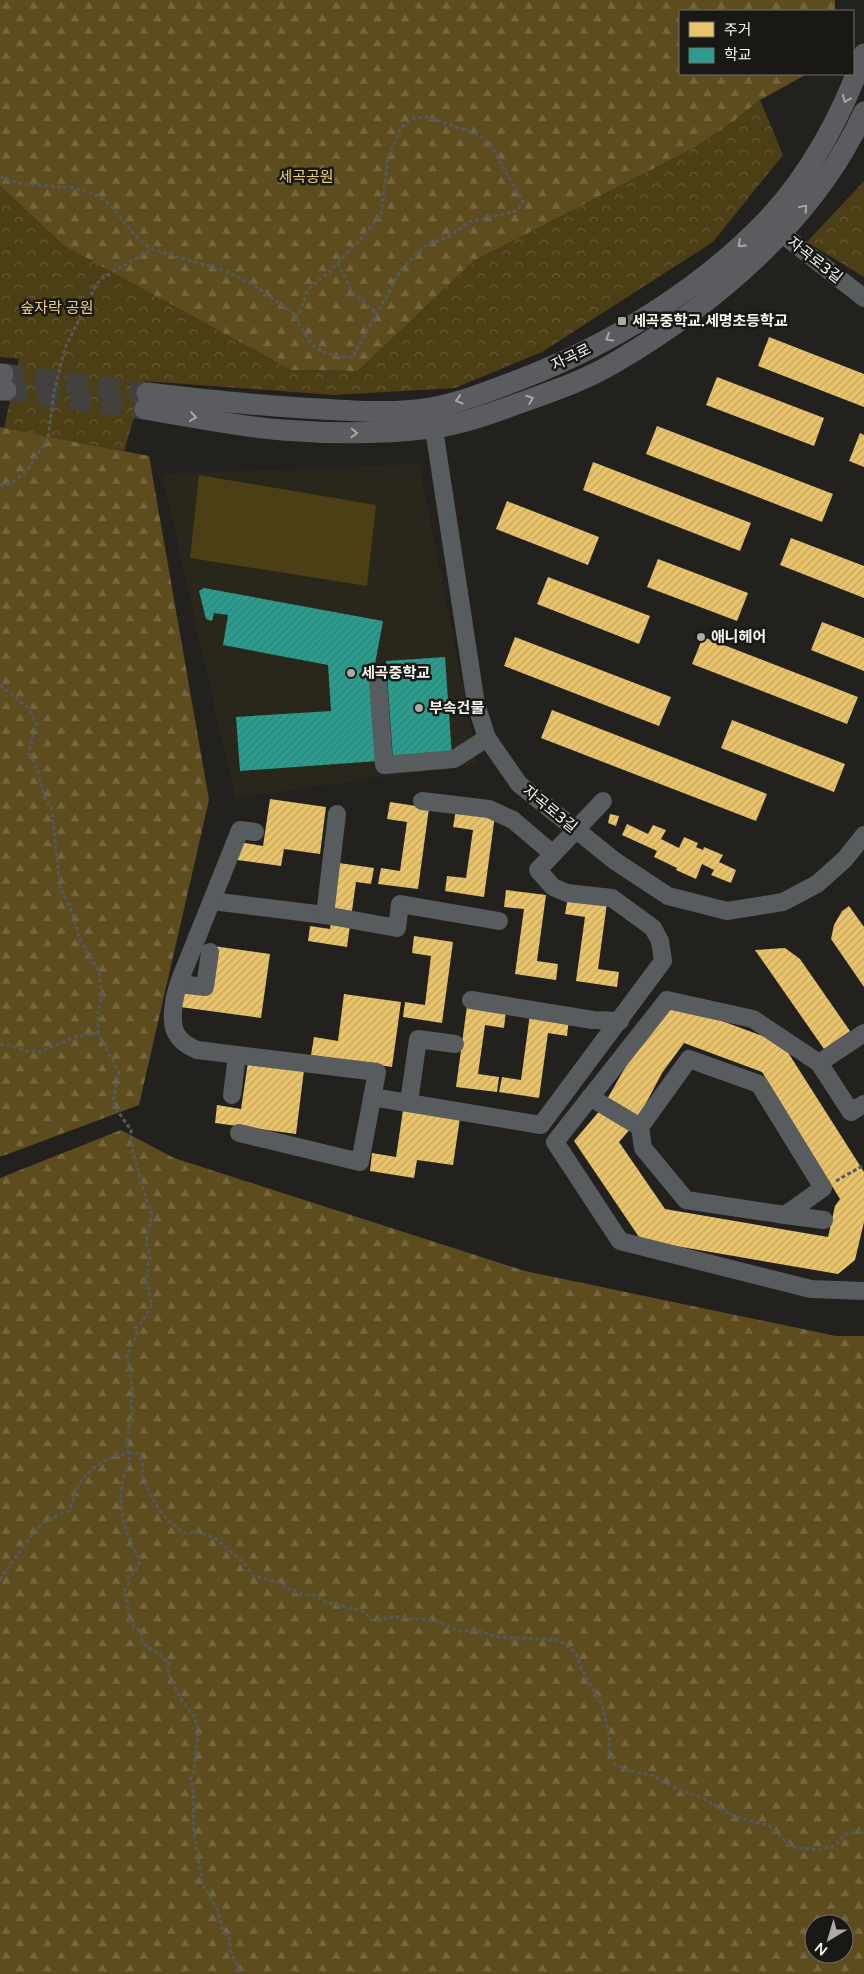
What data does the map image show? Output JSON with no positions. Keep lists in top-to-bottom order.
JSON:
{
  "streets": {
    "main road": ["자곡로"],
    "street": ["자곡로3길"]
  },
  "crossings": [
    ["자곡로3길", "자곡로"]
  ],
  "parks": ["세곡공원", "숲자락 공원"],
  "places": {
    "transit": ["세곡중학교.세명초등학교"],
    "other": ["애니헤어", "세곡중학교", "부속건물"]
  },
  "legend": ["주거", "학교"],
  "north": "bottom left"
}
